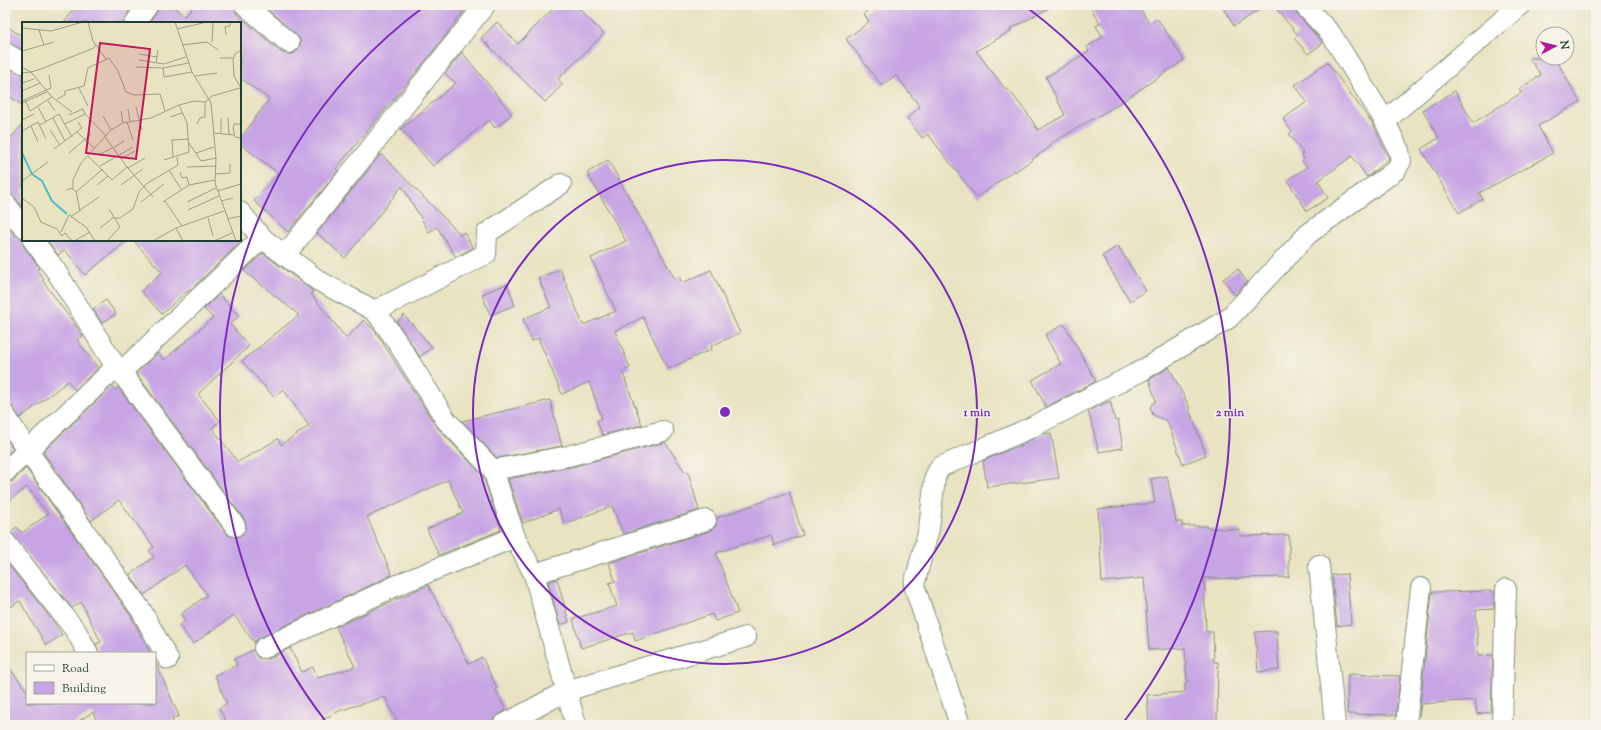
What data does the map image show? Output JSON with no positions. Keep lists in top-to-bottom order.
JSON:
{
  "legend": ["Road", "Building"],
  "north": "right",
  "rings": ["1 min", "2 min"]
}
